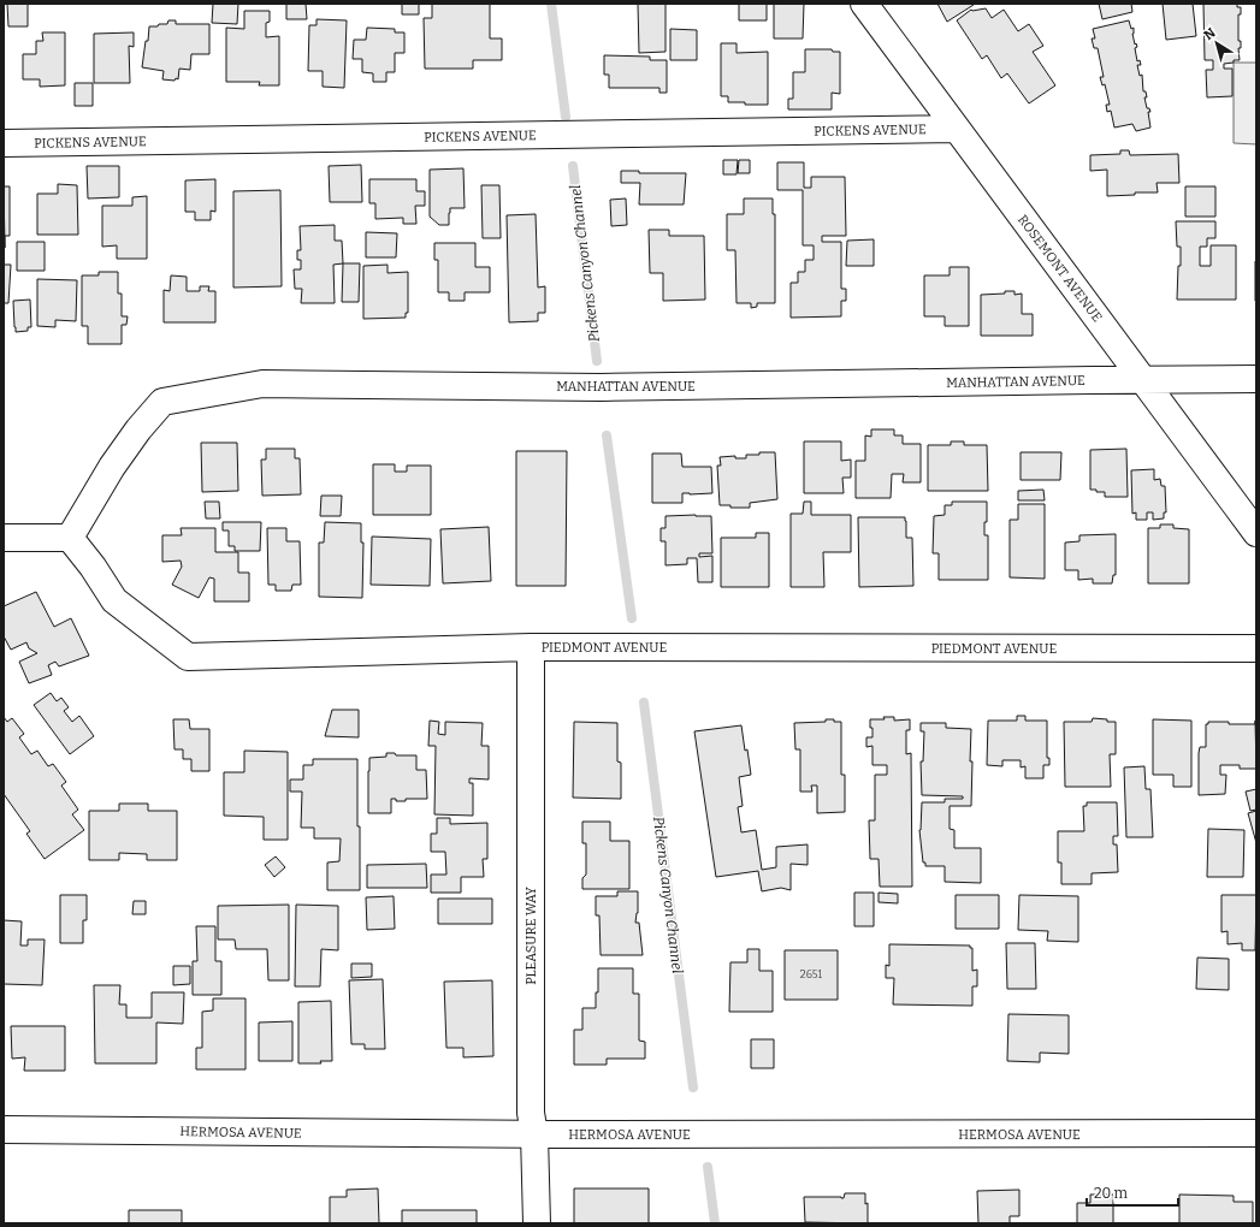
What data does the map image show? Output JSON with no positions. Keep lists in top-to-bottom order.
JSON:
{
  "streets": {
    "street": [
      "PICKENS AVENUE",
      "ROSEMONT AVENUE",
      "MANHATTAN AVENUE",
      "PIEDMONT AVENUE",
      "PLEASURE WAY",
      "HERMOSA AVENUE"
    ]
  },
  "crossings": [
    ["PICKENS AVENUE", "ROSEMONT AVENUE"],
    ["ROSEMONT AVENUE", "MANHATTAN AVENUE"],
    ["MANHATTAN AVENUE", "PIEDMONT AVENUE"],
    ["PIEDMONT AVENUE", "PLEASURE WAY"],
    ["PLEASURE WAY", "HERMOSA AVENUE"]
  ],
  "water": ["Pickens Canyon Channel"],
  "house_numbers": ["2651"],
  "scale_bar": "20 m",
  "north": "top left"
}
